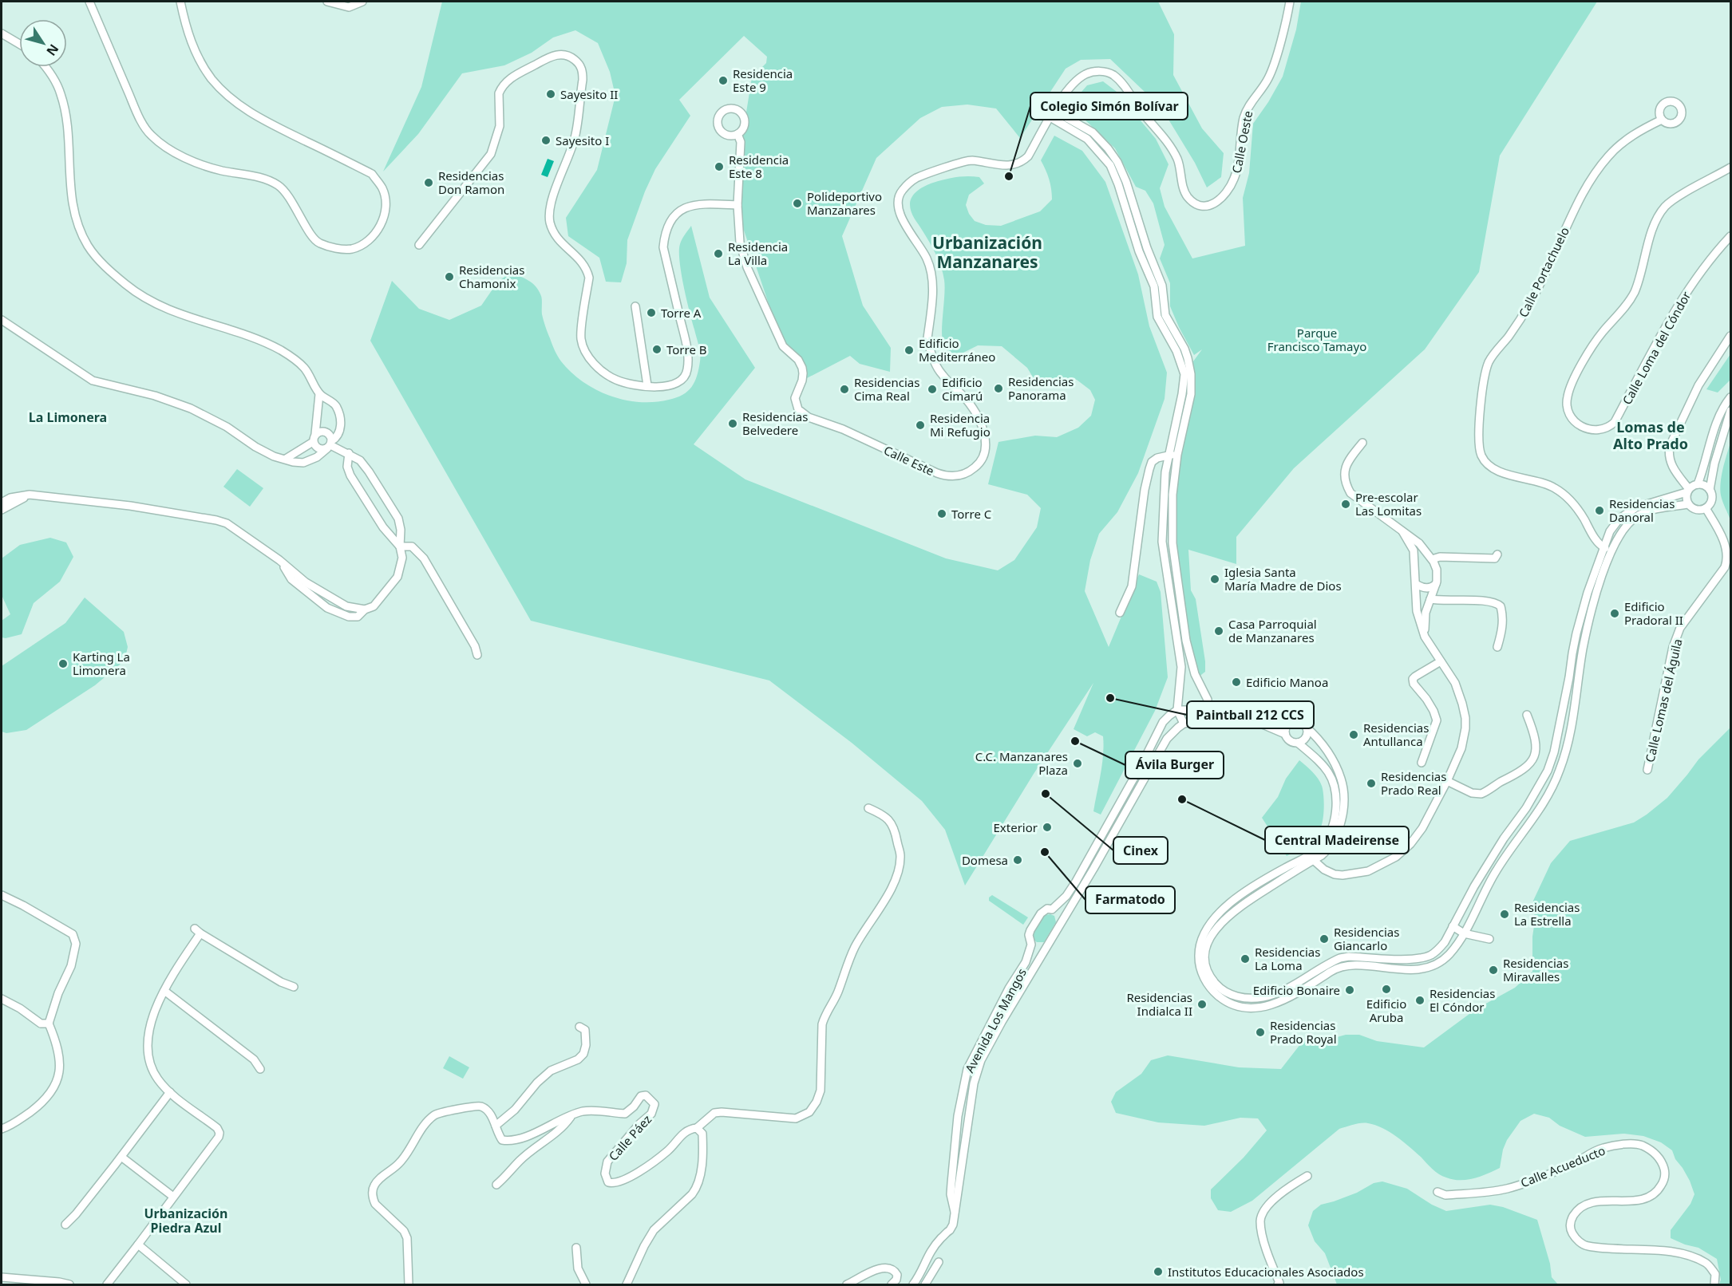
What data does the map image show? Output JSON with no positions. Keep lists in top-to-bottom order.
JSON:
{
  "streets": {
    "street": [
      "Calle Oeste",
      "Calle Portachuelo",
      "Calle Loma del Cóndor",
      "Calle Este",
      "Calle Lomas del Águila",
      "Avenida Los Mangos",
      "Calle Páez",
      "Calle Acueducto"
    ]
  },
  "crossings": [
    ["Calle Oeste", "Calle Este"]
  ],
  "districts": [
    "Urbanización Manzanares",
    "La Limonera",
    "Lomas de Alto Prado",
    "Urbanización Piedra Azul"
  ],
  "parks": ["Parque Francisco Tamayo"],
  "places": [
    "Residencia Este 9",
    "Sayesito II",
    "Sayesito I",
    "Residencia Este 8",
    "Colegio Simón Bolívar",
    "Residencias Don Ramon",
    "Polideportivo Manzanares",
    "Residencia La Villa",
    "Residencias Chamonix",
    "Torre A",
    "Torre B",
    "Edificio Mediterráneo",
    "Residencias Panorama",
    "Residencias Cima Real",
    "Edificio Cimarú",
    "Residencias Belvedere",
    "Residencia Mi Refugio",
    "Pre-escolar Las Lomitas",
    "Residencias Danoral",
    "Torre C",
    "Iglesia Santa María Madre de Dios",
    "Edificio Pradoral II",
    "Casa Parroquial de Manzanares",
    "Karting La Limonera",
    "Edificio Manoa",
    "Paintball 212 CCS",
    "Residencias Antullanca",
    "Ávila Burger",
    "C.C. Manzanares Plaza",
    "Residencias Prado Real",
    "Cinex",
    "Central Madeirense",
    "Exterior",
    "Farmatodo",
    "Domesa",
    "Residencias La Estrella",
    "Residencias Giancarlo",
    "Residencias La Loma",
    "Residencias Miravalles",
    "Edificio Aruba",
    "Edificio Bonaire",
    "Residencias El Cóndor",
    "Residencias Indialca II",
    "Residencias Prado Royal",
    "Institutos Educacionales Asociados"
  ],
  "north": "bottom right"
}
